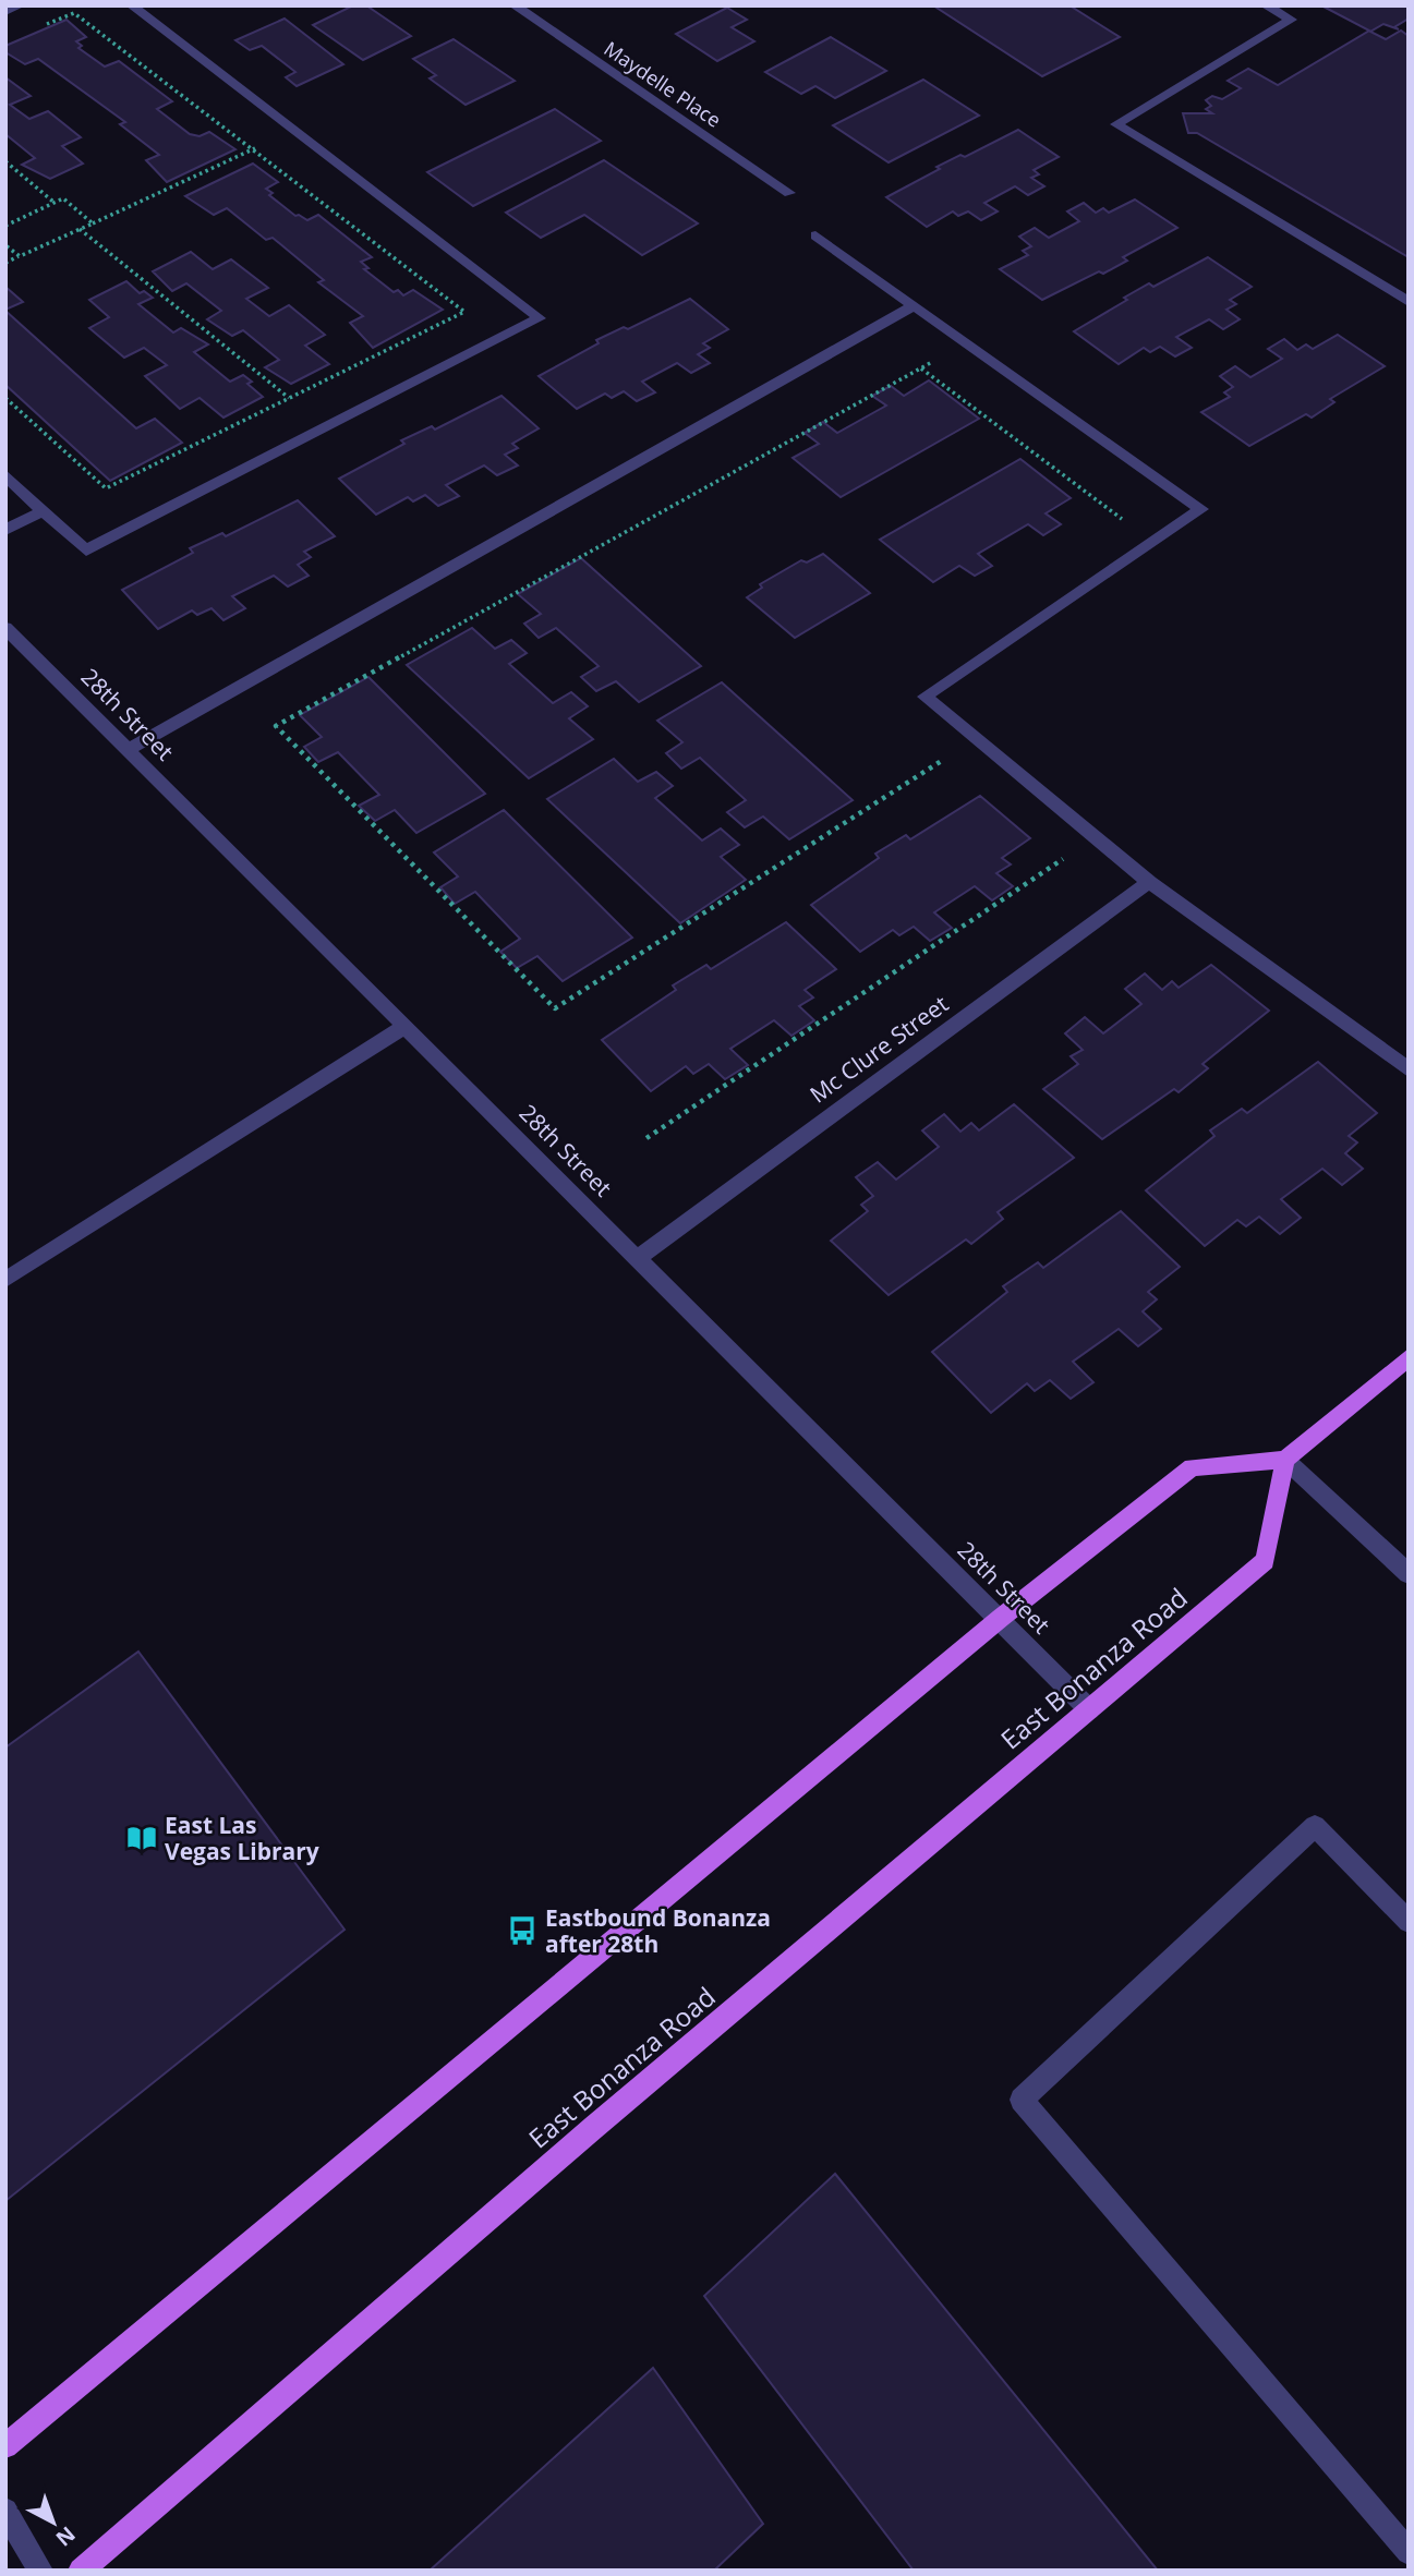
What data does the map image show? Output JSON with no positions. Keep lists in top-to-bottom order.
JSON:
{
  "streets": {
    "main road": ["East Bonanza Road"],
    "street": ["Maydelle Place", "28th Street", "Mc Clure Street"]
  },
  "crossings": [
    ["28th Street", "Mc Clure Street"],
    ["28th Street", "East Bonanza Road"]
  ],
  "places": {
    "library": ["East Las Vegas Library"],
    "bus stop": ["Eastbound Bonanza after 28th"]
  },
  "north": "bottom right"
}
